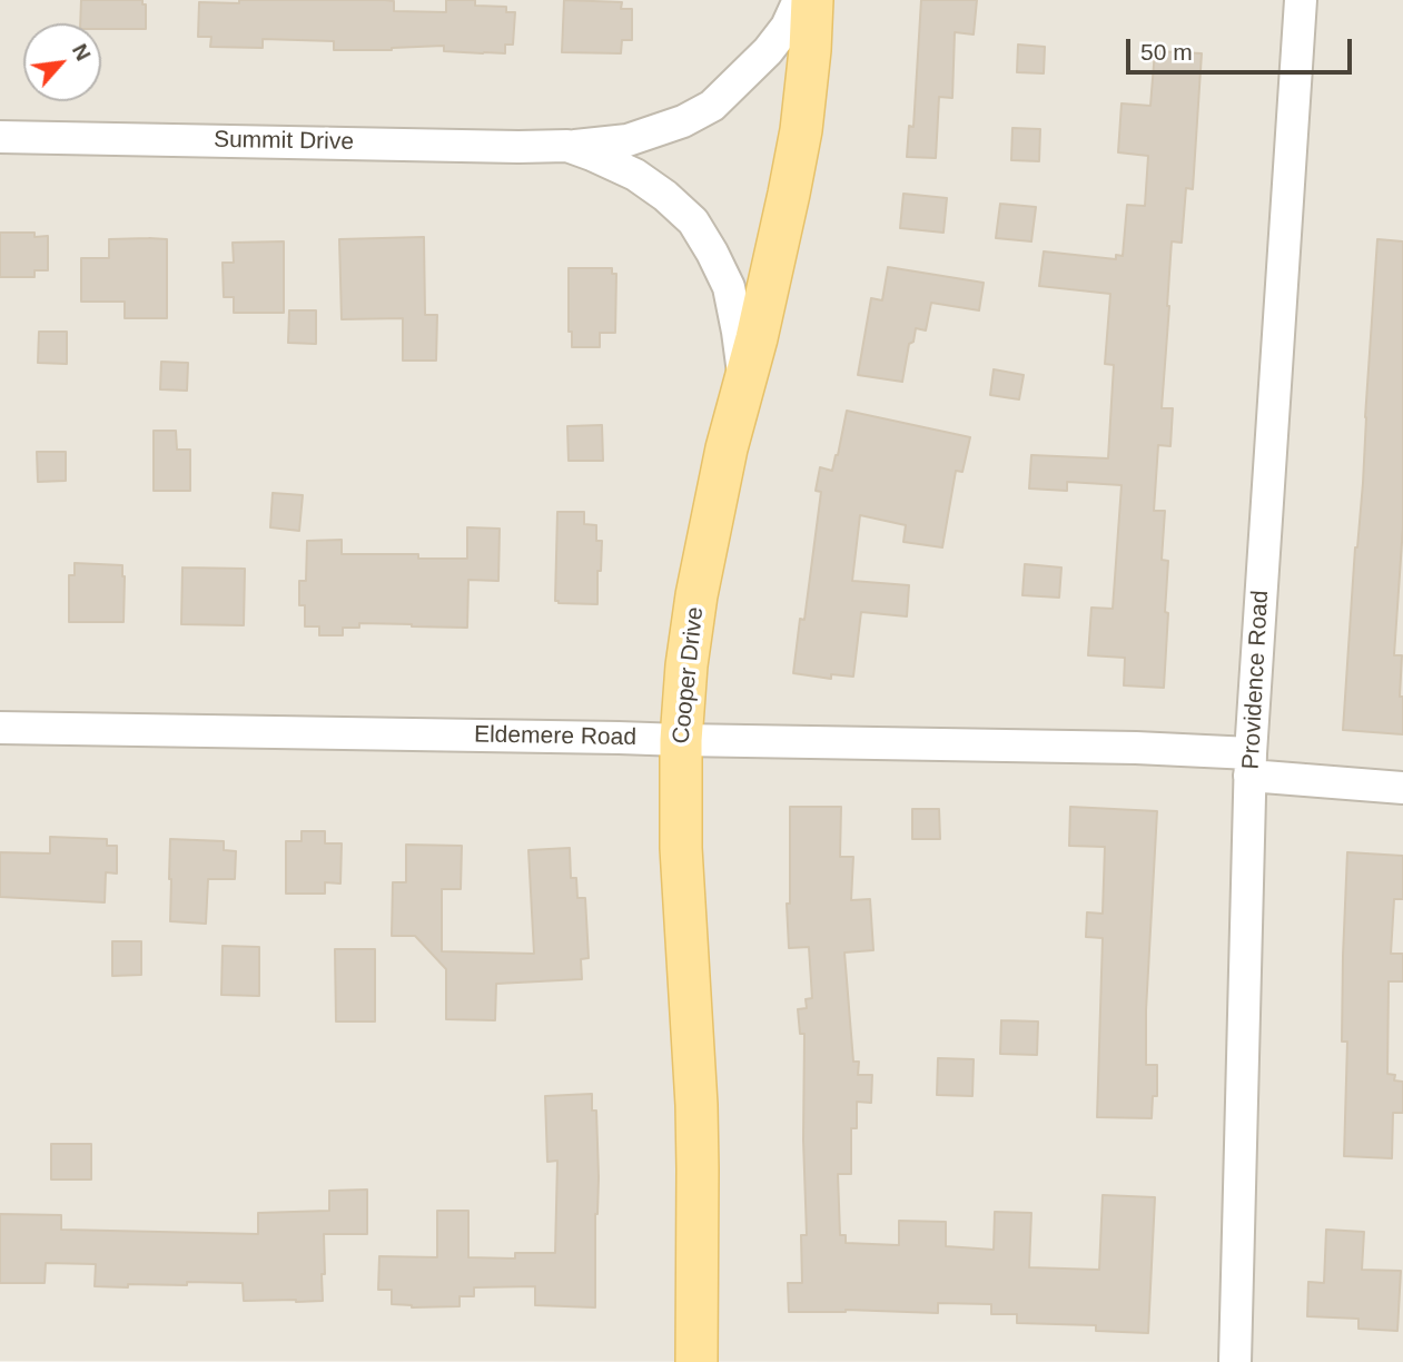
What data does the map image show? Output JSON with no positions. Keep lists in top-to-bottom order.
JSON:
{
  "streets": {
    "main road": ["Cooper Drive"],
    "street": ["Summit Drive", "Providence Road", "Eldemere Road"]
  },
  "crossings": [
    ["Summit Drive", "Cooper Drive"],
    ["Cooper Drive", "Eldemere Road"],
    ["Providence Road", "Eldemere Road"]
  ],
  "scale_bar": "50 m",
  "north": "top right"
}
